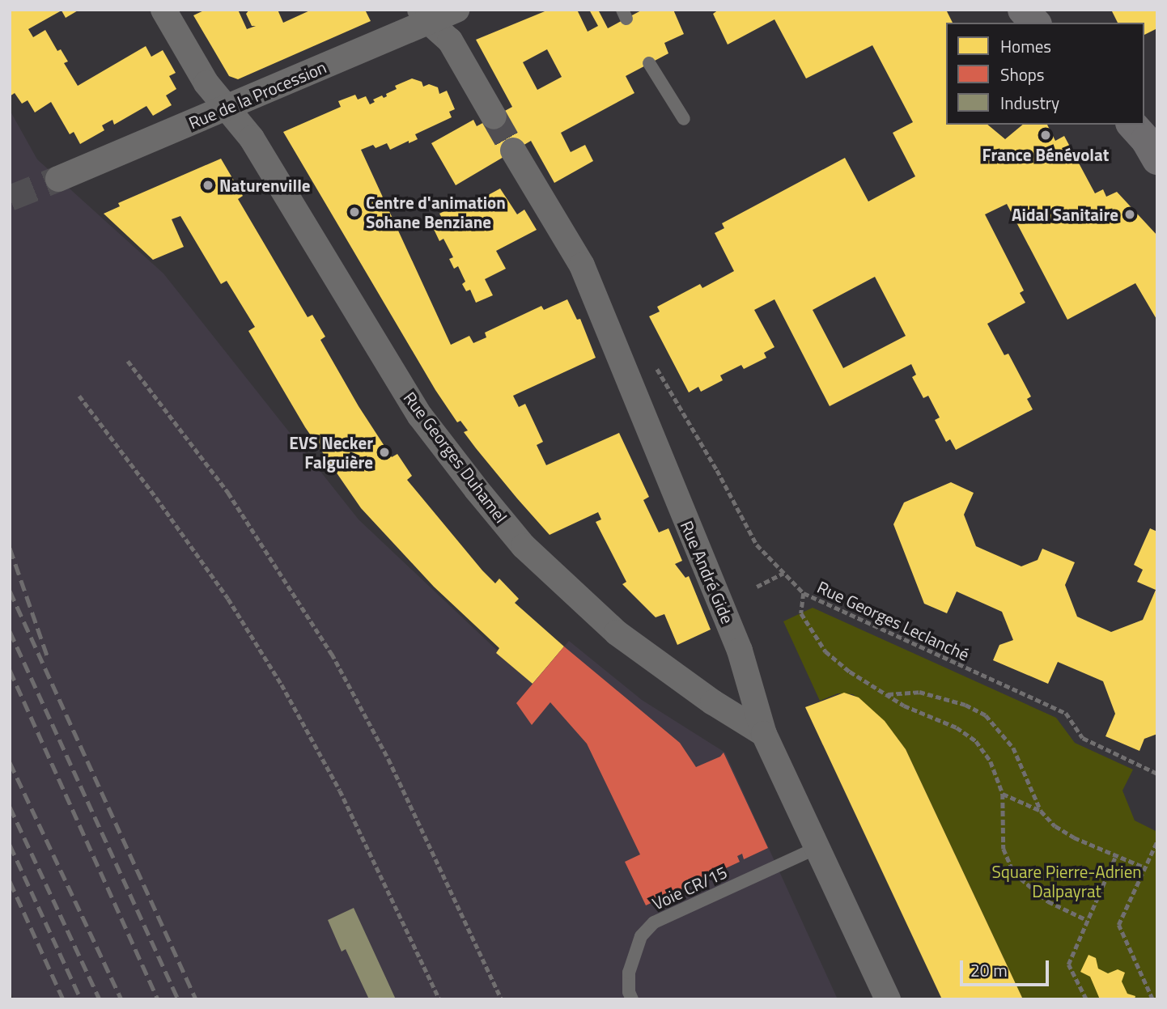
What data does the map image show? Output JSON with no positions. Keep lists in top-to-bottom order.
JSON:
{
  "streets": {
    "street": ["Rue de la Procession", "Rue Georges Duhamel", "Rue André Gide"],
    "lane": ["Voie CR/15"],
    "path": ["Rue Georges Leclanché"]
  },
  "crossings": [
    ["Rue de la Procession", "Rue Georges Duhamel"],
    ["Rue Georges Duhamel", "Rue André Gide"],
    ["Rue André Gide", "Voie CR/15"]
  ],
  "parks": ["Square Pierre-Adrien Dalpayrat"],
  "places": [
    "France Bénévolat",
    "Naturenville",
    "Centre d'animation Sohane Benziane",
    "Aidal Sanitaire",
    "EVS Necker Falguière"
  ],
  "legend": ["Homes", "Shops", "Industry"],
  "scale_bar": "20 m"
}
